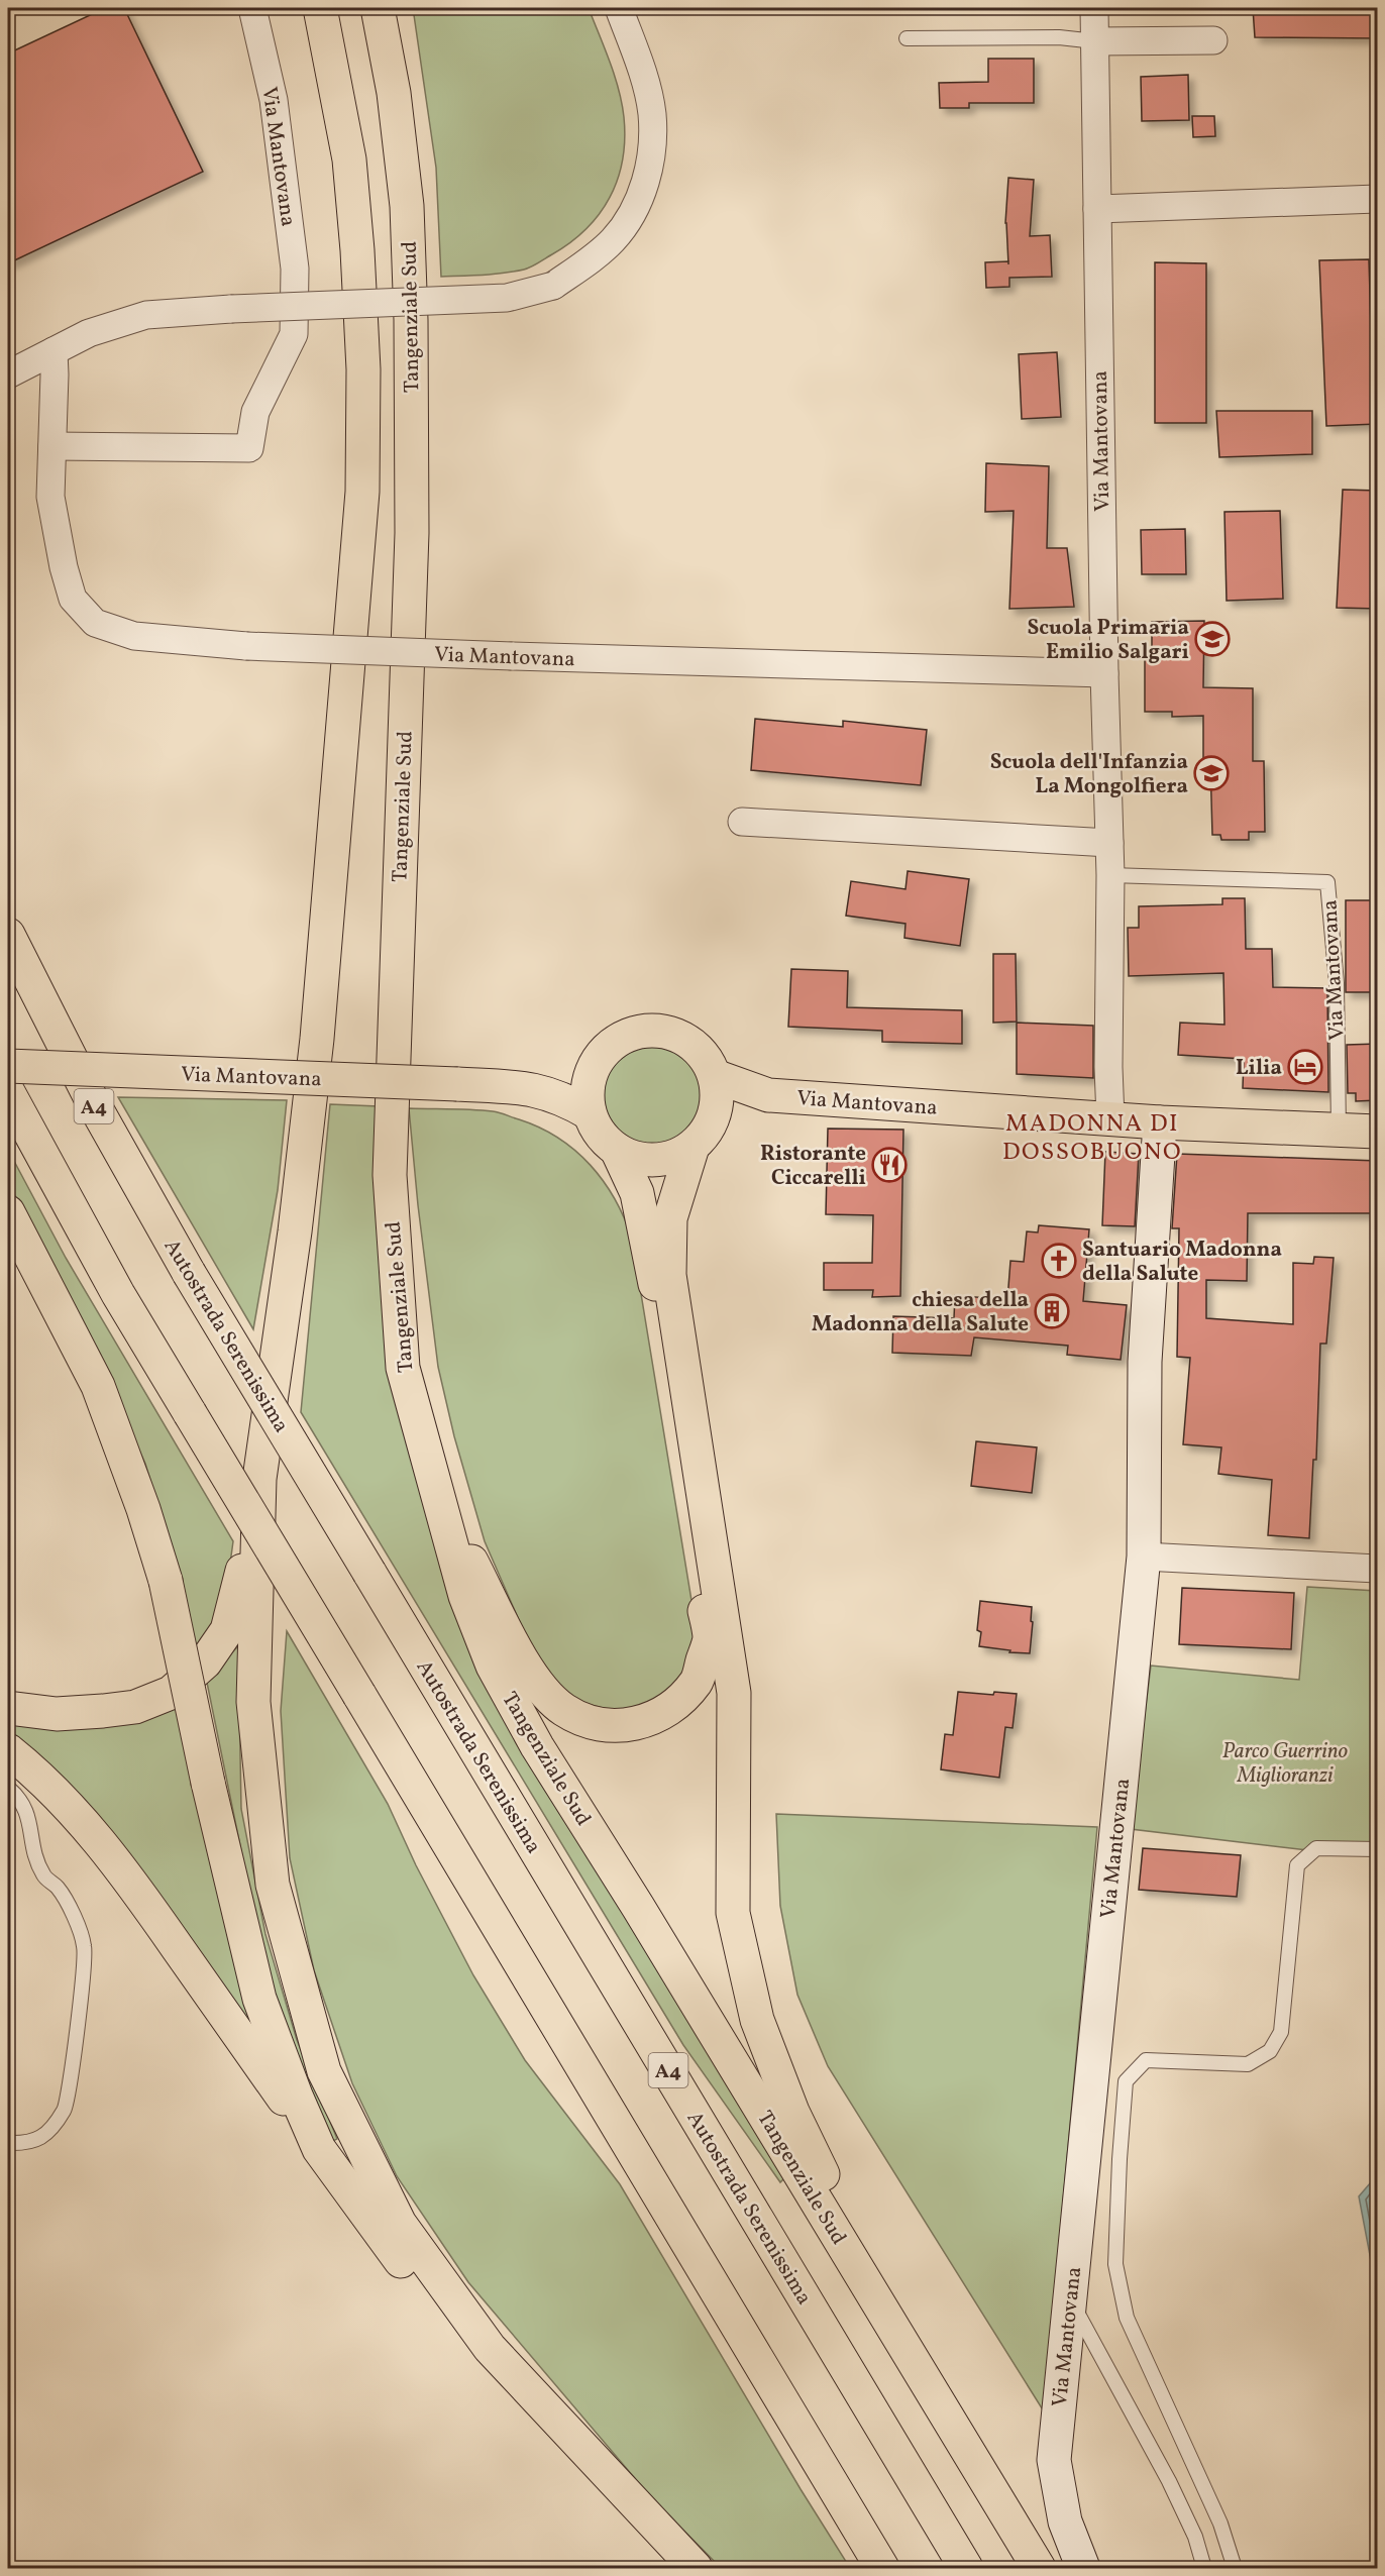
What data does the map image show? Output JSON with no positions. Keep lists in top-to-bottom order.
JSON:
{
  "streets": {
    "main road": [
      "Via Mantovana",
      "Tangenziale Sud",
      "A4",
      "Autostrada Serenissima"
    ]
  },
  "crossings": [
    ["Via Mantovana", "Tangenziale Sud"]
  ],
  "districts": ["MADONNA DI DOSSOBUONO"],
  "parks": ["Parco Guerrino Miglioranzi"],
  "places": {
    "school or university": ["Scuola Primaria Emilio Salgari", "Scuola dell'Infanzia La Mongolfiera"],
    "hotel": ["Lilia"],
    "restaurant": ["Ristorante Ciccarelli"],
    "church": ["Santuario Madonna della Salute"],
    "building": ["chiesa della Madonna della Salute"]
  }
}
